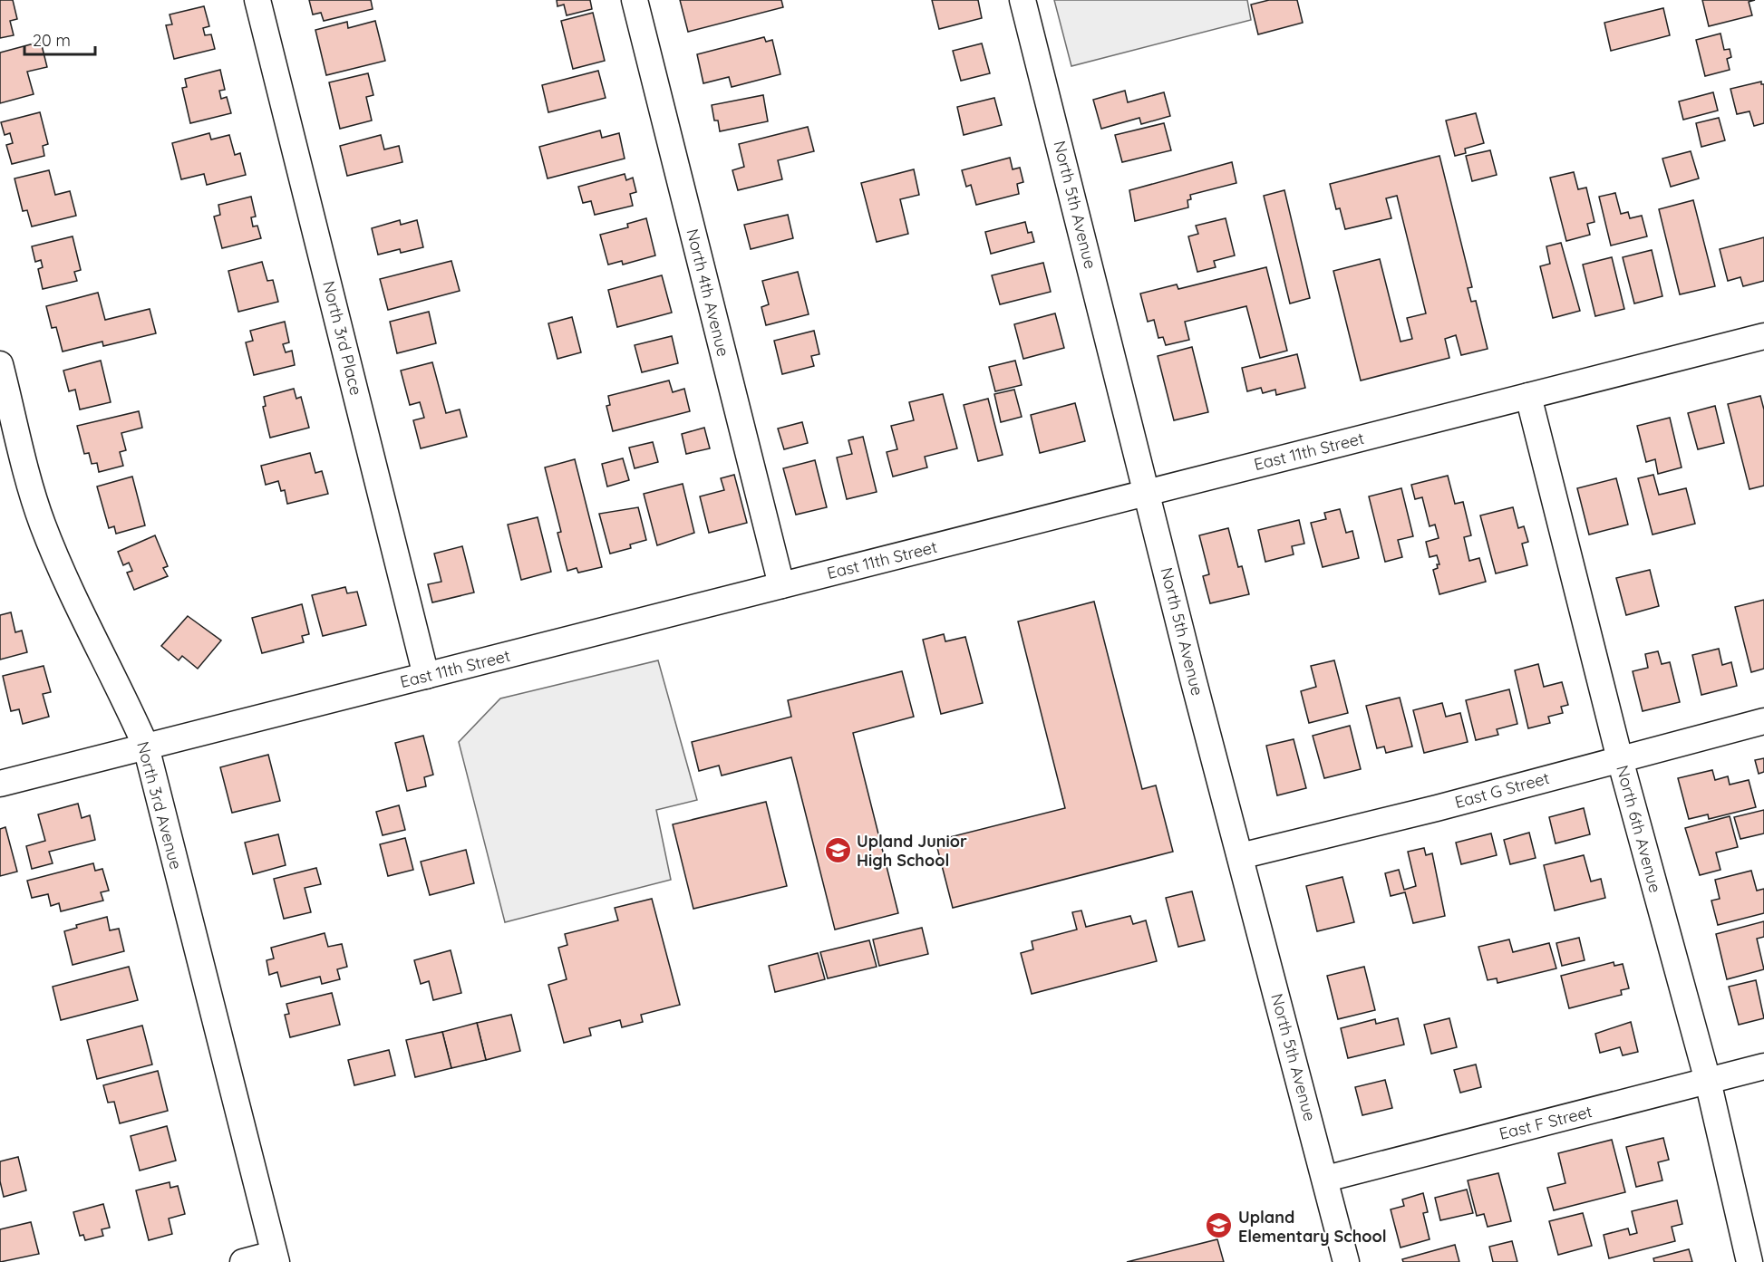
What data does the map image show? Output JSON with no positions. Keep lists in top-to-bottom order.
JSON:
{
  "streets": {
    "street": [
      "North 5th Avenue",
      "North 4th Avenue",
      "North 3rd Place",
      "East 11th Street",
      "East G Street",
      "North 3rd Avenue",
      "North 6th Avenue",
      "East F Street"
    ]
  },
  "crossings": [
    ["North 5th Avenue", "East 11th Street"],
    ["North 5th Avenue", "East G Street"],
    ["North 5th Avenue", "East F Street"],
    ["North 4th Avenue", "East 11th Street"],
    ["North 3rd Place", "East 11th Street"],
    ["East 11th Street", "North 3rd Avenue"],
    ["East 11th Street", "North 6th Avenue"],
    ["East G Street", "North 6th Avenue"],
    ["North 6th Avenue", "East F Street"]
  ],
  "places": {
    "school or university": ["Upland Junior High School", "Upland Elementary School"]
  },
  "scale_bar": "20 m"
}
